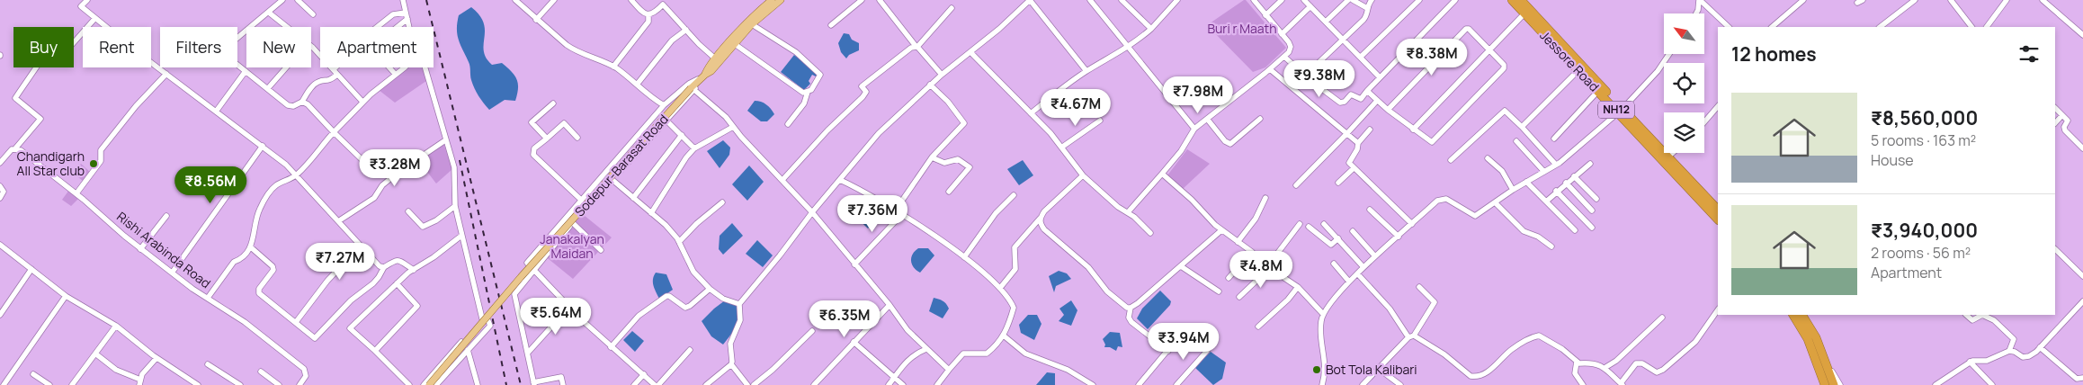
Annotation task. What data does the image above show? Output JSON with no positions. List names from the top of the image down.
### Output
{
  "streets": {
    "highway": ["Jessore Road", "NH12"],
    "main road": ["Sodepur-Barasat Road"],
    "street": ["Rishi Arabinda Road"]
  },
  "parks": ["Buri r Maath", "Janakalyan Maidan"],
  "places": ["Chandigarh All Star club", "Bot Tola Kalibari"],
  "north": "top left",
  "page": {
    "chip": [
      "Buy",
      "Rent",
      "Filters",
      "New",
      "Apartment"
    ],
    "heading": "12 homes",
    "price": [
      "₹8.38M",
      "₹9.38M",
      "₹7.98M",
      "₹4.67M",
      "₹3.28M",
      "₹8.56M",
      "₹7.36M",
      "₹7.27M",
      "₹4.8M",
      "₹5.64M",
      "₹6.35M",
      "₹3.94M"
    ],
    "list": [
      {
        "name": "₹8,560,000",
        "note": "5 rooms · 163 m² · House"
      },
      {
        "name": "₹3,940,000",
        "note": "2 rooms · 56 m² · Apartment"
      }
    ]
  }
}
